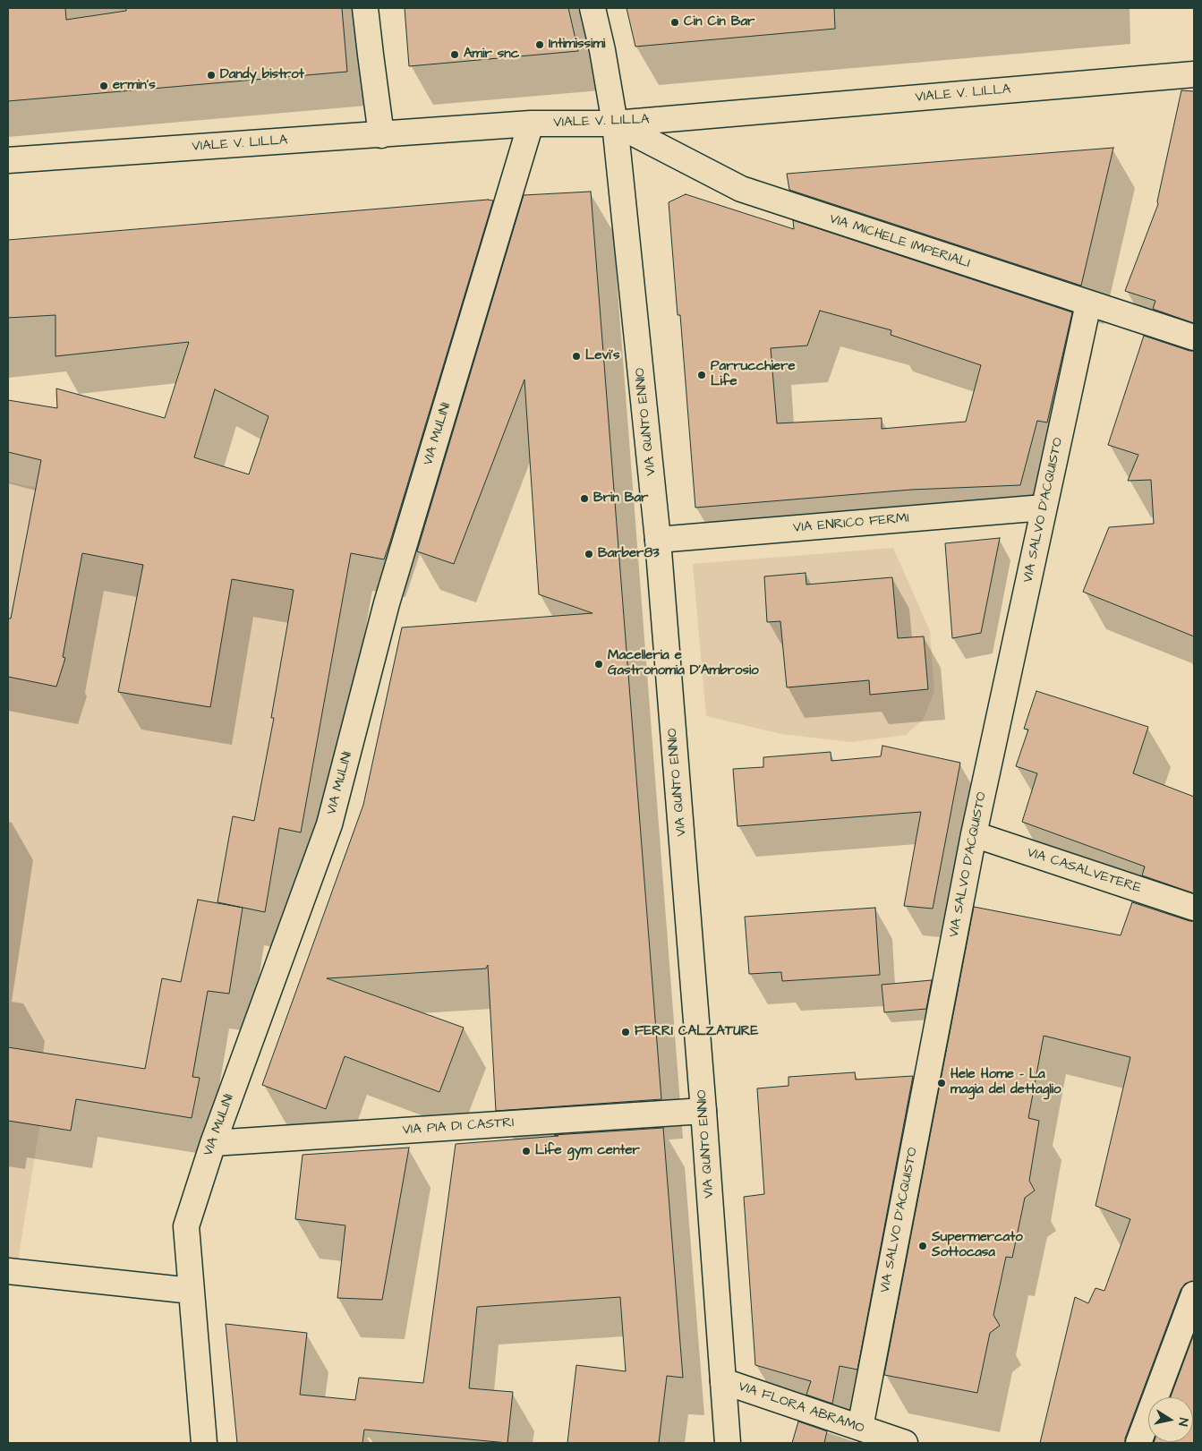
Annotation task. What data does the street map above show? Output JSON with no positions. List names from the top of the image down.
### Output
{
  "streets": {
    "street": [
      "VIALE V. LILLA",
      "VIA MICHELE IMPERIALI",
      "VIA QUNTO ENNIO",
      "VIA MULINI",
      "VIA SALVO D'ACQUISTO",
      "VIA ENRICO FERMI",
      "VIA CASALVETERE",
      "VIA PIA DI CASTRI",
      "VIA FLORA ABRAMO"
    ]
  },
  "crossings": [
    ["VIALE V. LILLA", "VIA MICHELE IMPERIALI"],
    ["VIALE V. LILLA", "VIA QUNTO ENNIO"],
    ["VIALE V. LILLA", "VIA MULINI"],
    ["VIA MICHELE IMPERIALI", "VIA QUNTO ENNIO"],
    ["VIA MICHELE IMPERIALI", "VIA SALVO D'ACQUISTO"],
    ["VIA QUNTO ENNIO", "VIA ENRICO FERMI"],
    ["VIA QUNTO ENNIO", "VIA PIA DI CASTRI"],
    ["VIA QUNTO ENNIO", "VIA FLORA ABRAMO"],
    ["VIA MULINI", "VIA PIA DI CASTRI"],
    ["VIA SALVO D'ACQUISTO", "VIA ENRICO FERMI"],
    ["VIA SALVO D'ACQUISTO", "VIA CASALVETERE"],
    ["VIA SALVO D'ACQUISTO", "VIA FLORA ABRAMO"]
  ],
  "places": [
    "Cin Cin Bar",
    "Intimissimi",
    "Amir snc",
    "Dandy bistrot",
    "ermin's",
    "Levi's",
    "Parrucchiere Life",
    "Brin Bar",
    "Barber83",
    "Macelleria e Gastronomia D’Ambrosio",
    "FERRI CALZATURE",
    "Hele Home - La magia del dettaglio",
    "Life gym center",
    "Supermercato Sottocasa"
  ],
  "north": "right"
}
